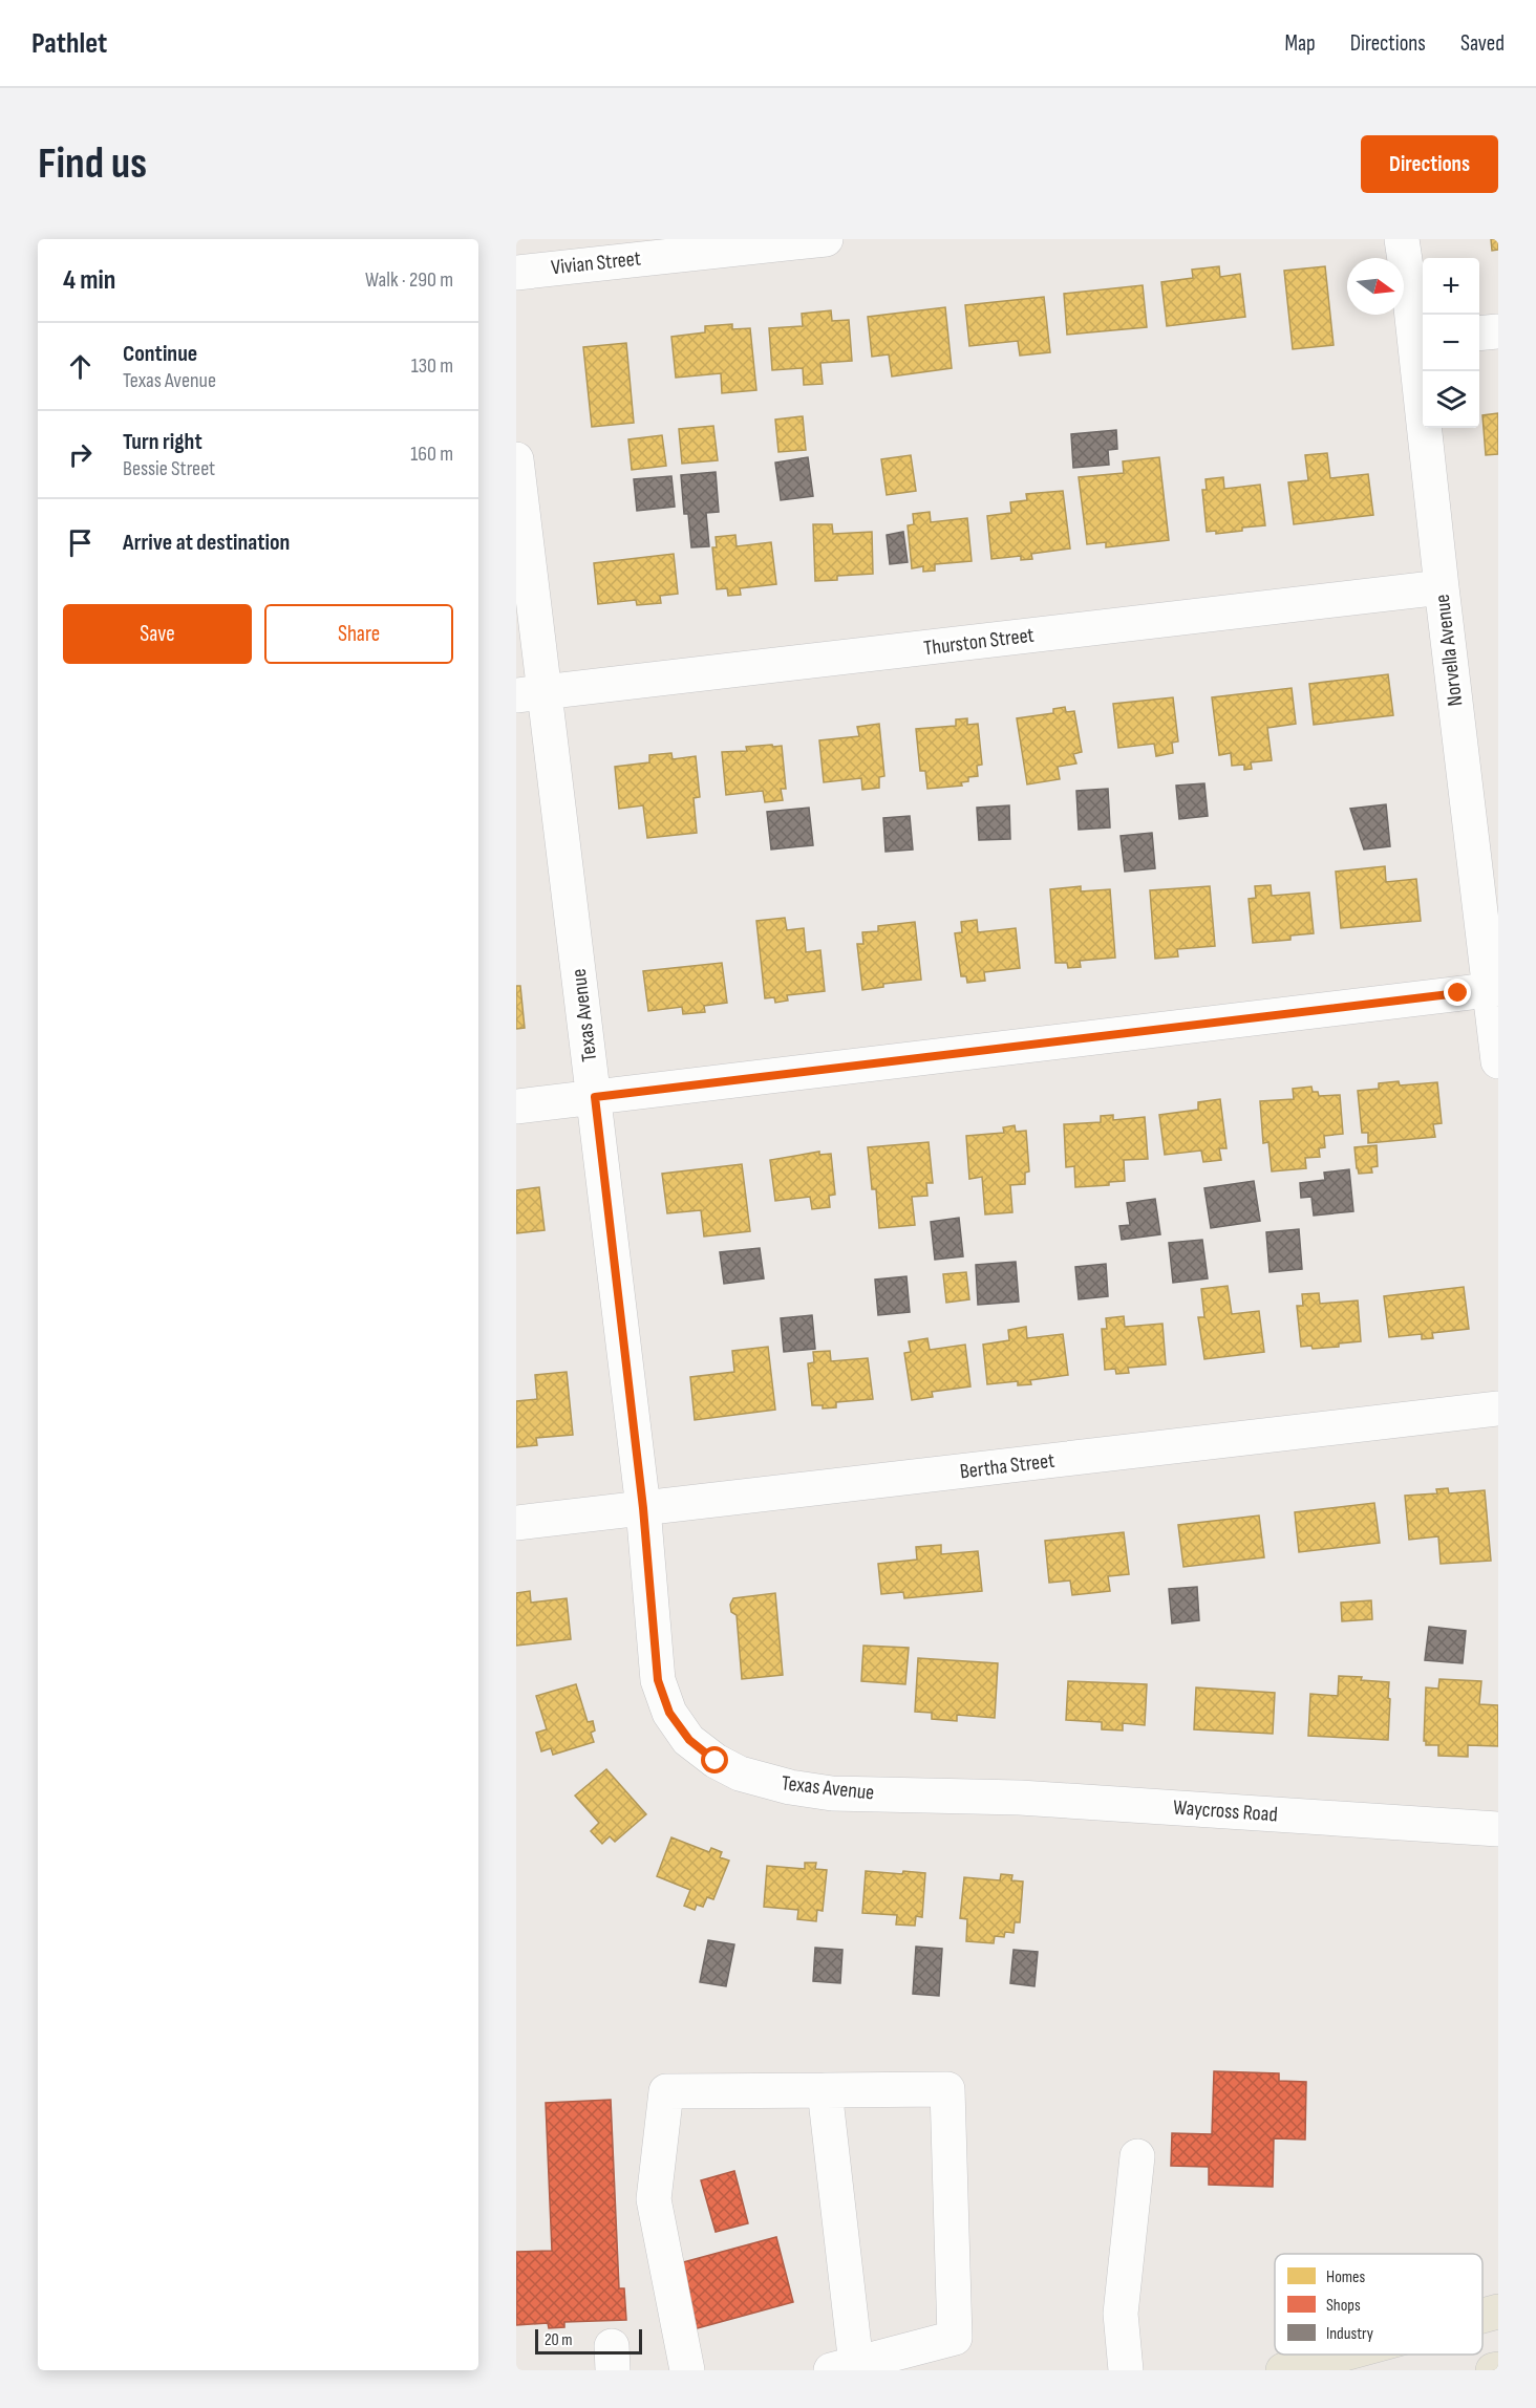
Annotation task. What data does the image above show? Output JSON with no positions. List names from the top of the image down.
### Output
{
  "streets": {
    "street": [
      "Vivian Street",
      "Thurston Street",
      "Norvella Avenue",
      "Texas Avenue",
      "Bertha Street",
      "Waycross Road"
    ]
  },
  "crossings": [
    ["Thurston Street", "Norvella Avenue"],
    ["Thurston Street", "Texas Avenue"],
    ["Texas Avenue", "Bertha Street"],
    ["Texas Avenue", "Waycross Road"]
  ],
  "legend": ["Homes", "Shops", "Industry"],
  "scale_bar": "20 m",
  "north": "right",
  "page": {
    "header": "Pathlet",
    "nav": ["Map", "Directions", "Saved"],
    "buttons": [
      "Directions",
      ["Save", "Share"]
    ],
    "title": "Find us",
    "heading": ["4 min", "Walk · 290 m"],
    "map_buttons": ["+", "−"],
    "list": [
      ["Continue", "Texas Avenue", "130 m"],
      ["Turn right", "Bessie Street", "160 m"],
      "Arrive at destination"
    ],
    "scale": "20 m"
  }
}
